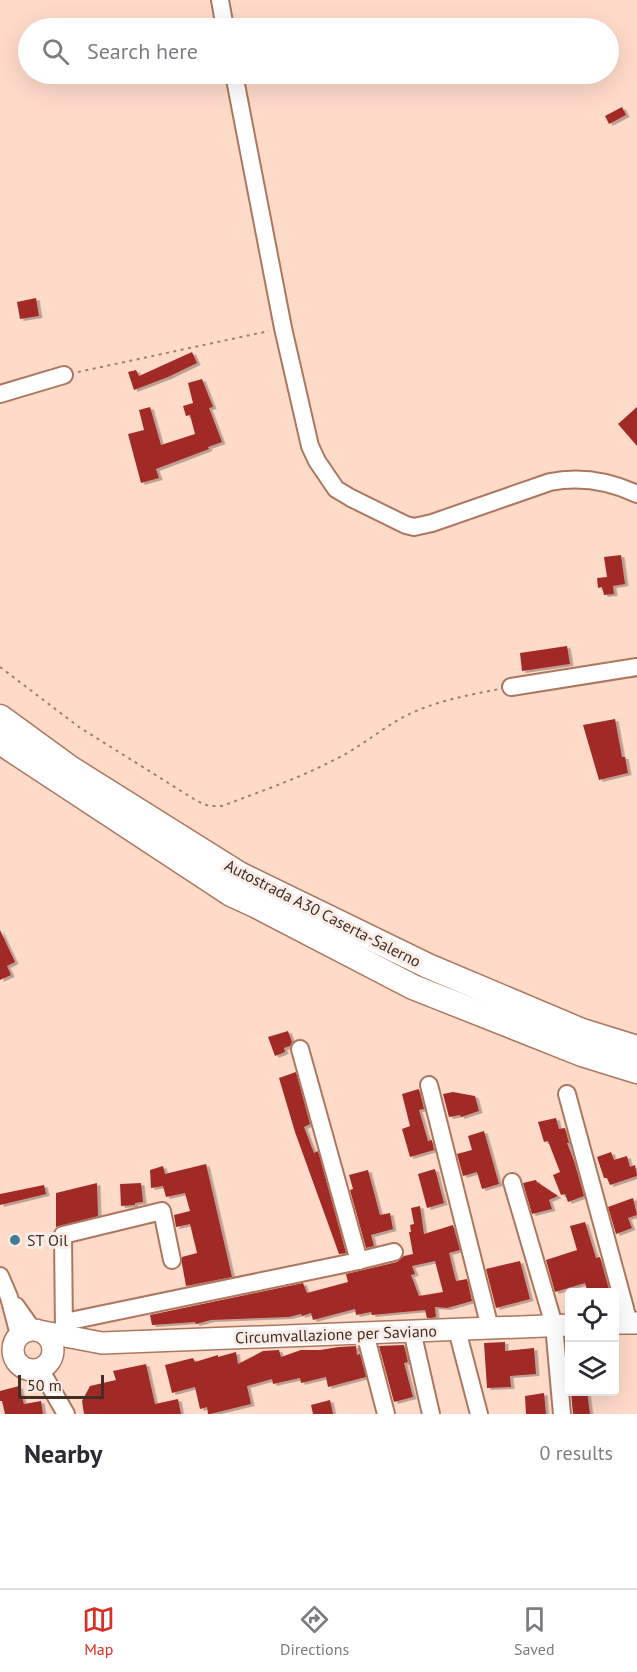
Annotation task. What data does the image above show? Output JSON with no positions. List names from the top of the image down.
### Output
{
  "streets": {
    "highway": ["Autostrada A30 Caserta-Salerno"],
    "main road": ["Circumvallazione per Saviano"]
  },
  "places": ["ST Oil"],
  "scale_bar": "50 m",
  "page": {
    "search": "Search here",
    "scale": "50 m",
    "heading": ["Nearby", "0 results"],
    "nav": ["Map", "Directions", "Saved"]
  }
}
